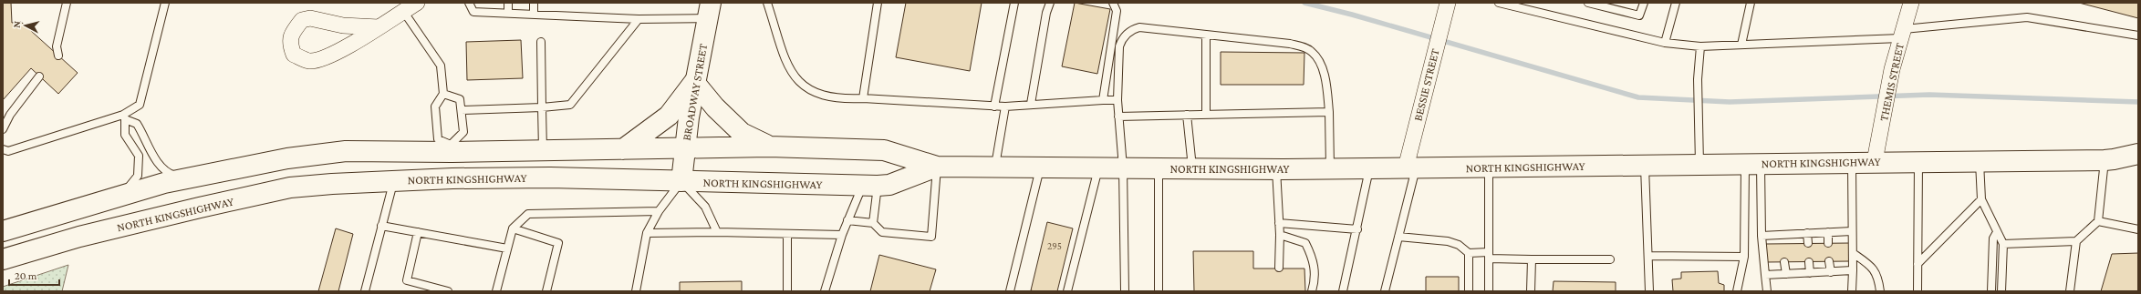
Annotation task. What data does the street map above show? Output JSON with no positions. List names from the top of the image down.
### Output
{
  "streets": {
    "main road": ["BROADWAY STREET", "NORTH KINGSHIGHWAY"],
    "street": ["THEMIS STREET", "BESSIE STREET"]
  },
  "crossings": [
    ["THEMIS STREET", "NORTH KINGSHIGHWAY"],
    ["BESSIE STREET", "NORTH KINGSHIGHWAY"],
    ["BROADWAY STREET", "NORTH KINGSHIGHWAY"]
  ],
  "house_numbers": ["295"],
  "scale_bar": "20 m",
  "north": "left"
}
